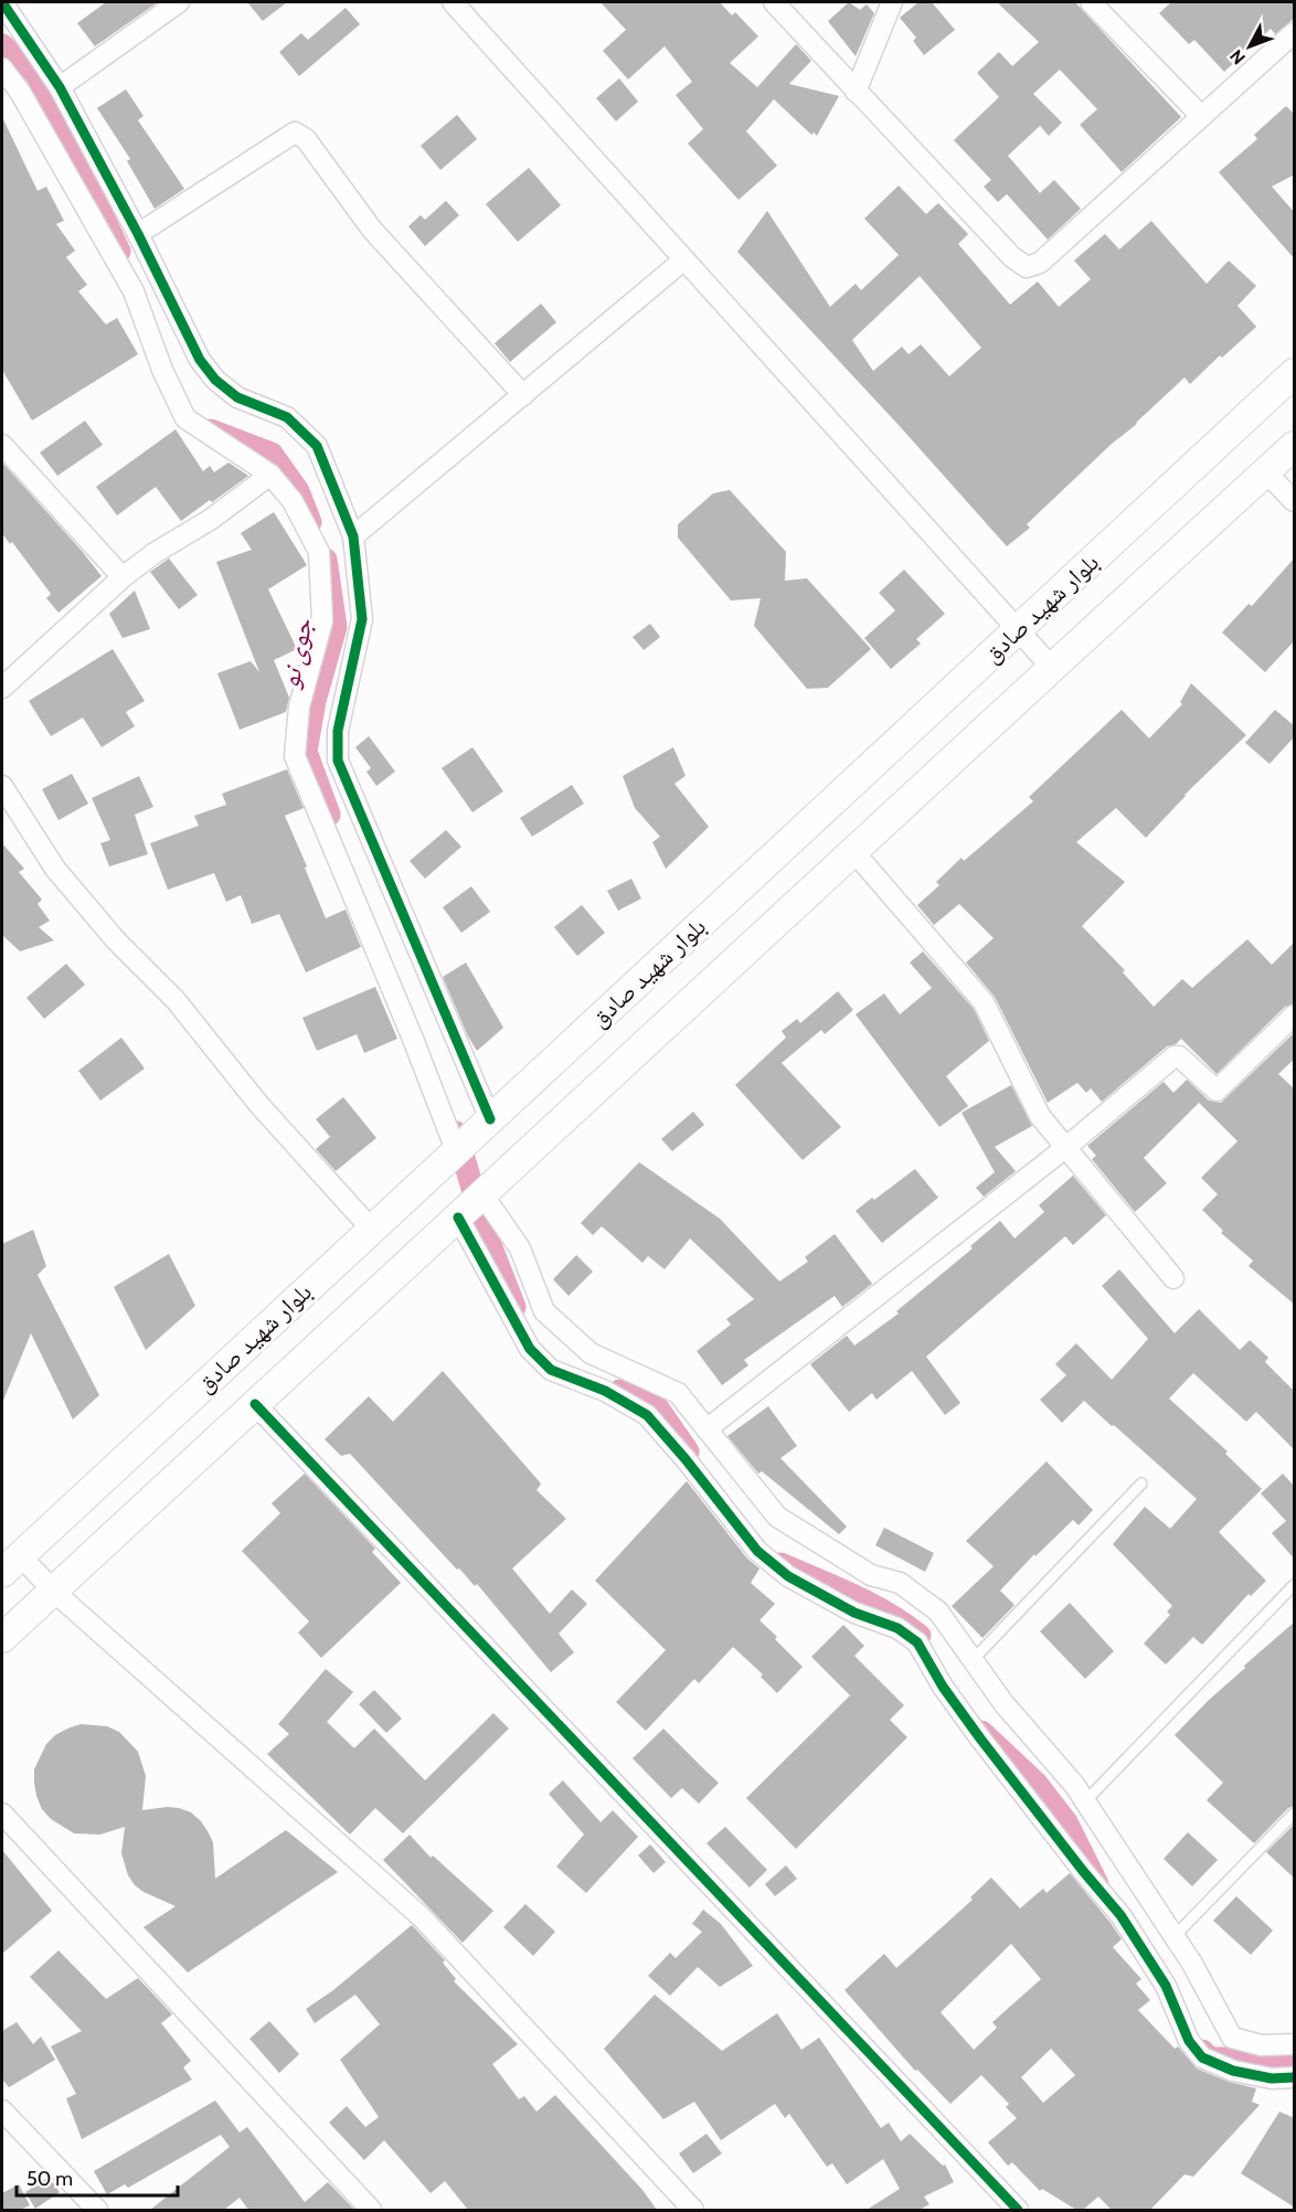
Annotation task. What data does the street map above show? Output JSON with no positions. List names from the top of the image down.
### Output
{
  "streets": {
    "main road": ["بلوار شهید صادق"]
  },
  "water": ["جوی نو"],
  "scale_bar": "50 m",
  "north": "bottom left"
}
